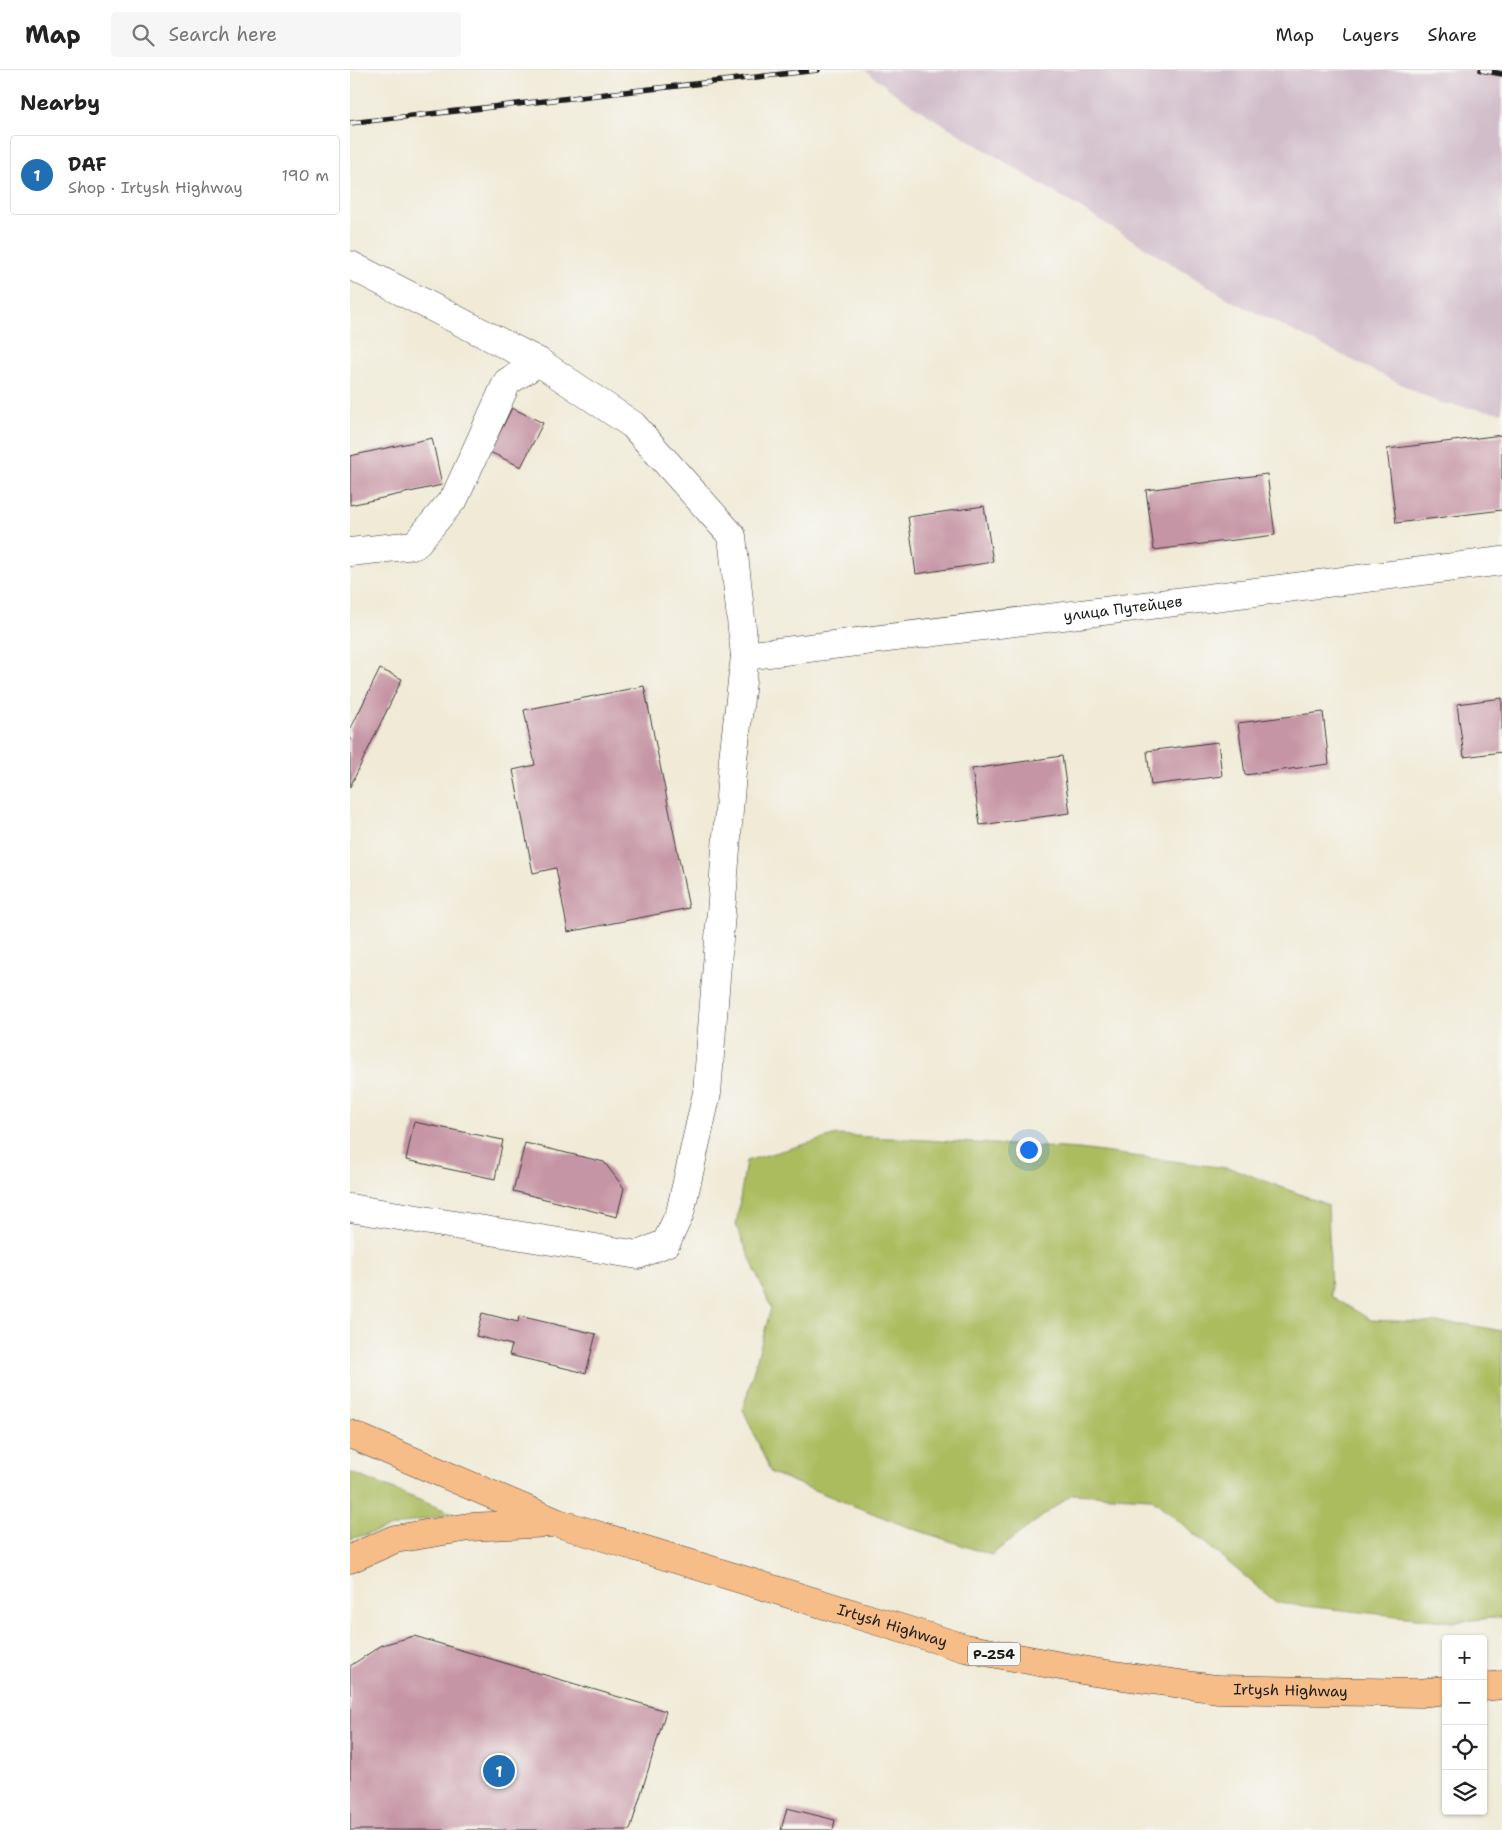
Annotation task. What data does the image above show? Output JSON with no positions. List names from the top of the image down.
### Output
{
  "streets": {
    "highway": ["Irtysh Highway", "Р-254"],
    "street": ["улица Путейцев"]
  },
  "page": {
    "header": "Map",
    "search": "Search here",
    "nav": ["Map", "Layers", "Share"],
    "heading": "Nearby",
    "list": [
      {
        "mark": "1",
        "name": "DAF",
        "note": "Shop · Irtysh Highway",
        "value": "190 m"
      }
    ],
    "map_buttons": ["+", "−"],
    "pins": "1"
  }
}
